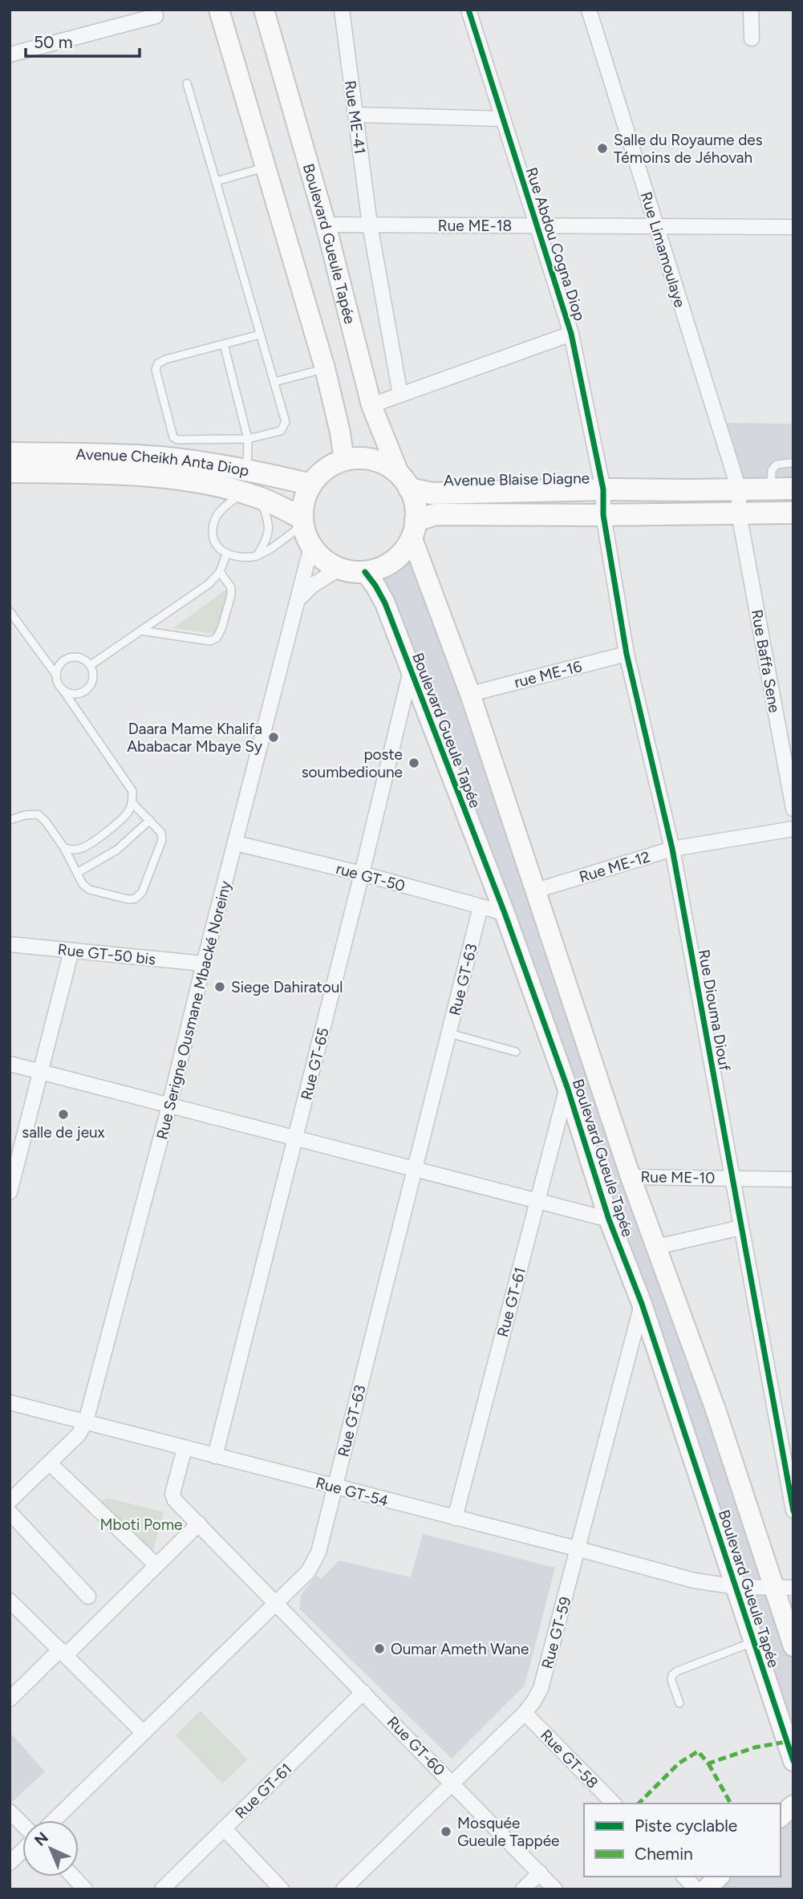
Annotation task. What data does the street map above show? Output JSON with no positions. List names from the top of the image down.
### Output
{
  "streets": {
    "main road": ["Avenue Cheikh Anta Diop", "Avenue Blaise Diagne"],
    "street": [
      "Rue ME-41",
      "Rue ME-18",
      "Boulevard Gueule Tapée",
      "Rue Abdou Cogna Diop",
      "Rue Limamoulaye",
      "Rue Baffa Sene",
      "rue ME-16",
      "Rue ME-12",
      "rue GT-50",
      "Rue GT-50 bis",
      "Rue GT-63",
      "Rue Serigne Ousmane Mbacké Noreiny",
      "Rue Diouma Diouf",
      "Rue GT-65",
      "Rue ME-10",
      "Rue GT-61",
      "Rue GT-54",
      "Rue GT-59",
      "Rue GT-60",
      "Rue GT-58"
    ]
  },
  "crossings": [
    ["Rue ME-41", "Rue ME-18"],
    ["Rue ME-18", "Boulevard Gueule Tapée"],
    ["Rue ME-18", "Rue Abdou Cogna Diop"],
    ["Rue ME-18", "Rue Limamoulaye"],
    ["Boulevard Gueule Tapée", "Avenue Cheikh Anta Diop"],
    ["Boulevard Gueule Tapée", "Avenue Blaise Diagne"],
    ["Boulevard Gueule Tapée", "rue ME-16"],
    ["Boulevard Gueule Tapée", "Rue ME-12"],
    ["Boulevard Gueule Tapée", "rue GT-50"],
    ["Boulevard Gueule Tapée", "Rue GT-65"],
    ["Boulevard Gueule Tapée", "Rue ME-10"],
    ["Boulevard Gueule Tapée", "Rue GT-61"],
    ["Boulevard Gueule Tapée", "Rue GT-54"],
    ["Boulevard Gueule Tapée", "Rue GT-59"],
    ["Rue Abdou Cogna Diop", "Avenue Blaise Diagne"],
    ["Rue Abdou Cogna Diop", "Rue Diouma Diouf"],
    ["Rue Limamoulaye", "Avenue Blaise Diagne"],
    ["Rue Limamoulaye", "Rue Baffa Sene"],
    ["Avenue Cheikh Anta Diop", "Avenue Blaise Diagne"],
    ["rue ME-16", "Rue Diouma Diouf"],
    ["Rue ME-12", "Rue Diouma Diouf"],
    ["rue GT-50", "Rue GT-63"],
    ["rue GT-50", "Rue Serigne Ousmane Mbacké Noreiny"],
    ["rue GT-50", "Rue GT-65"],
    ["Rue GT-50 bis", "Rue Serigne Ousmane Mbacké Noreiny"],
    ["Rue GT-63", "Rue GT-54"],
    ["Rue GT-63", "Rue GT-60"],
    ["Rue Serigne Ousmane Mbacké Noreiny", "Rue GT-54"],
    ["Rue Diouma Diouf", "Rue ME-10"],
    ["Rue GT-65", "Rue GT-54"],
    ["Rue GT-61", "Rue GT-54"],
    ["Rue GT-61", "Rue GT-60"],
    ["Rue GT-54", "Rue GT-59"],
    ["Rue GT-54", "Rue GT-60"],
    ["Rue GT-59", "Rue GT-60"],
    ["Rue GT-59", "Rue GT-58"]
  ],
  "parks": ["Mboti Pome"],
  "places": [
    "Salle du Royaume des Témoins de Jéhovah",
    "Daara Mame Khalifa Ababacar Mbaye Sy",
    "poste soumbedioune",
    "Siege Dahiratoul",
    "salle de jeux",
    "Oumar Ameth Wane",
    "Mosquée Gueule Tappée"
  ],
  "legend": ["Piste cyclable", "Chemin"],
  "scale_bar": "50 m",
  "north": "top left"
}
